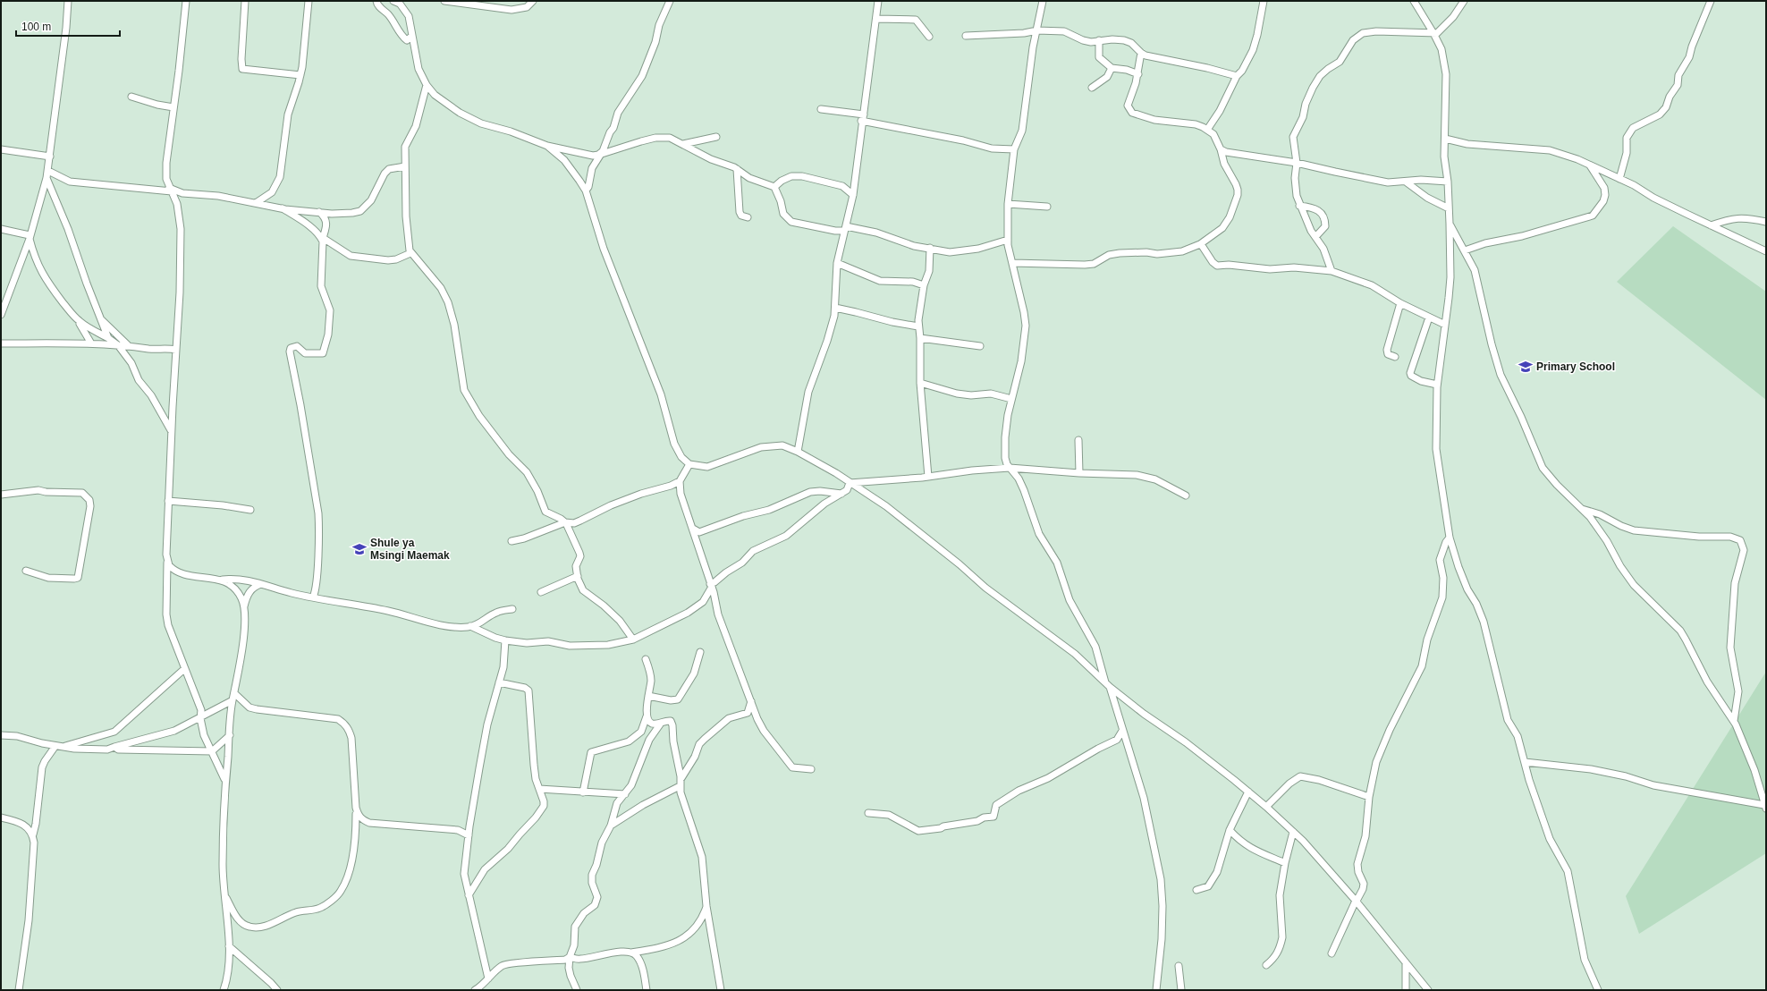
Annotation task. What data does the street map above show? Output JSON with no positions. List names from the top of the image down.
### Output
{
  "places": {
    "school or university": ["Primary School", "Shule ya Msingi Maemak"]
  },
  "scale_bar": "100 m"
}
